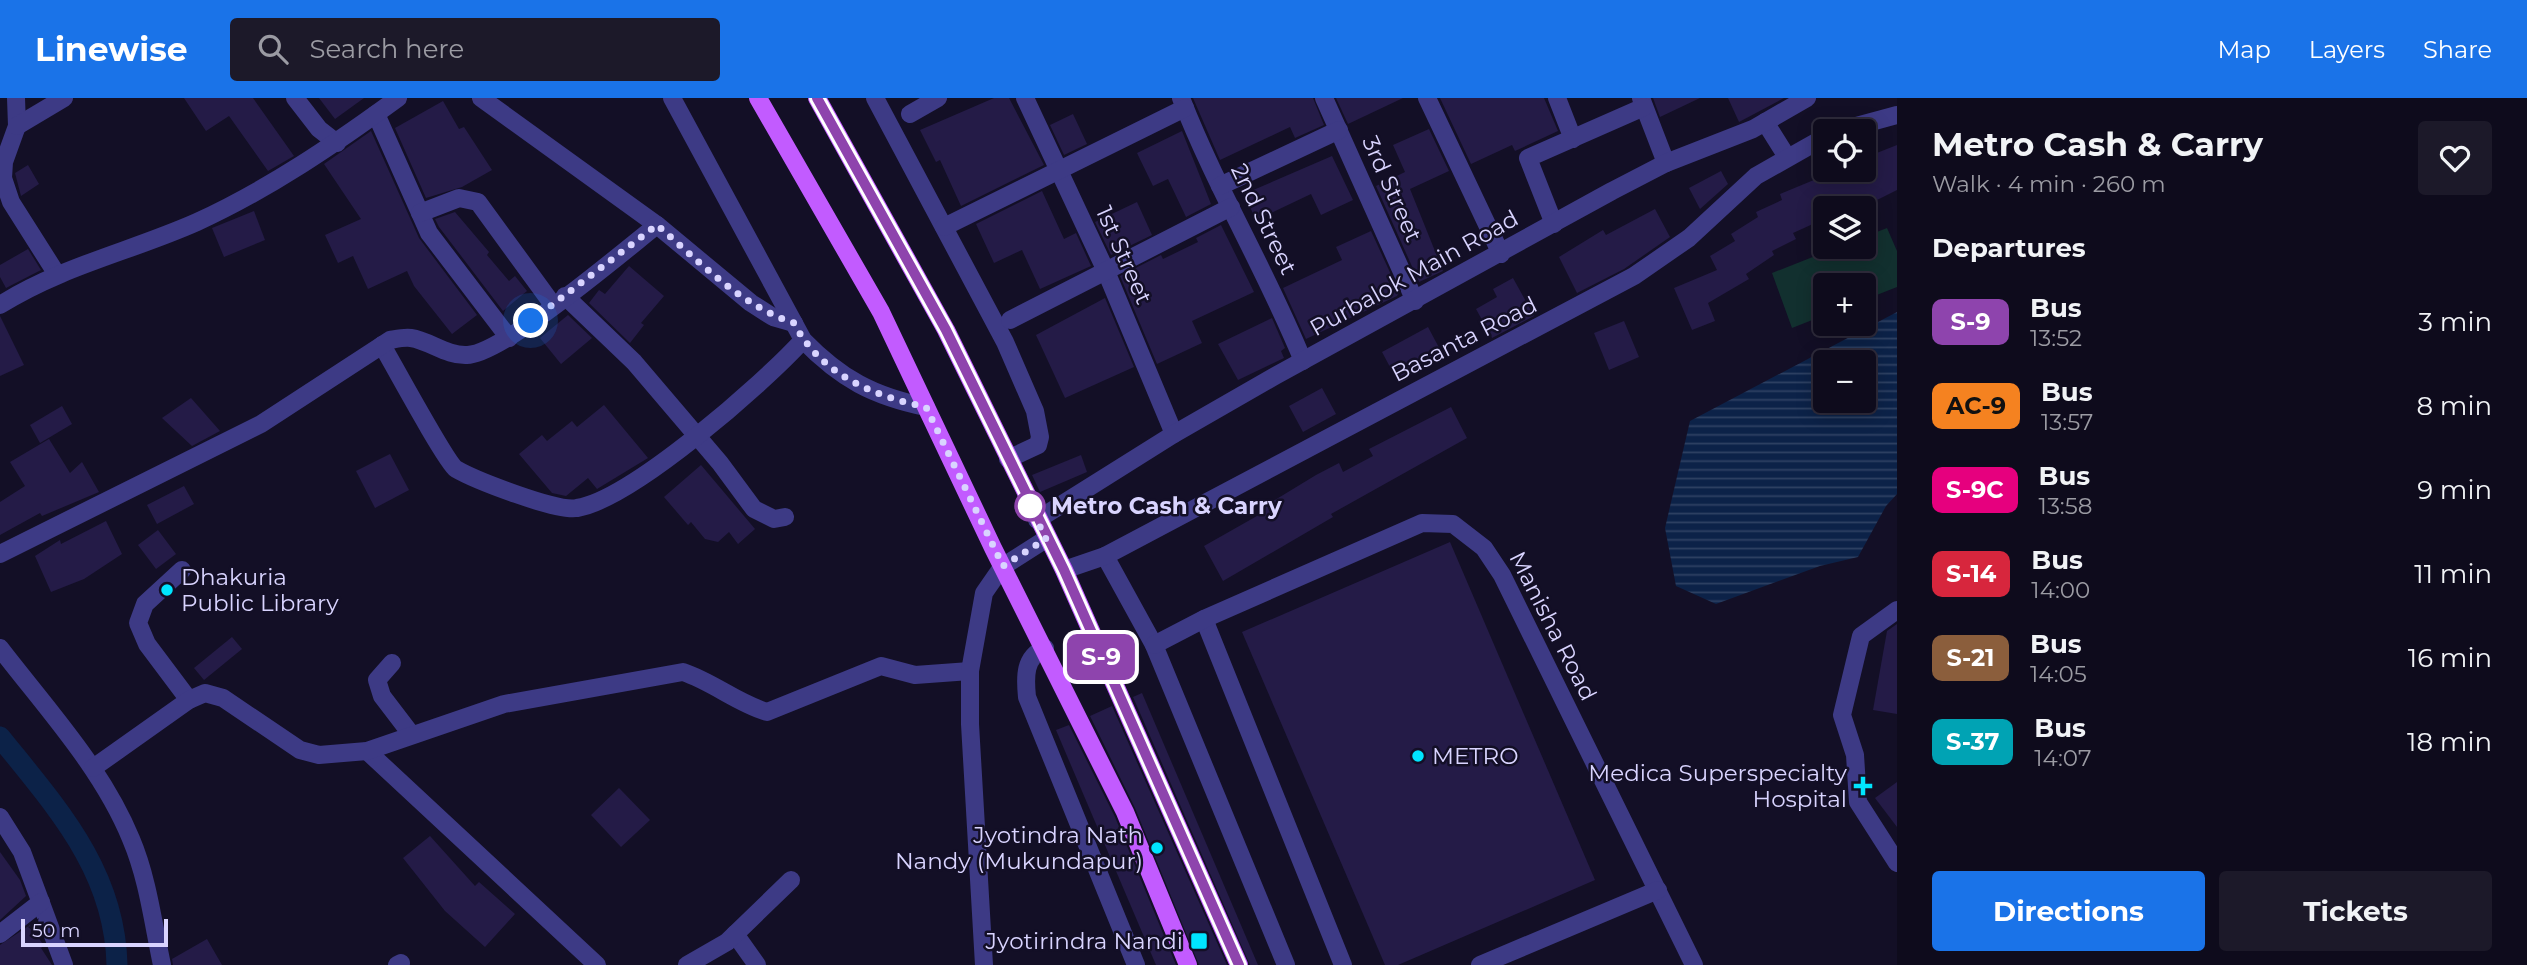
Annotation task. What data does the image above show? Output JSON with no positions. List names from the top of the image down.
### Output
{
  "streets": {
    "street": [
      "3rd Street",
      "2nd Street",
      "1st Street",
      "Purbalok Main Road",
      "Basanta Road",
      "Manisha Road"
    ]
  },
  "crossings": [
    ["3rd Street", "Purbalok Main Road"],
    ["2nd Street", "Purbalok Main Road"],
    ["1st Street", "Purbalok Main Road"]
  ],
  "places": {
    "other": [
      "Metro Cash & Carry",
      "Dhakuria Public Library",
      "METRO",
      "Jyotindra Nath Nandy (Mukundapur)"
    ],
    "health": ["Medica Superspecialty Hospital"],
    "transit": ["Jyotirindra Nandi"]
  },
  "lines": ["bus line S-9"],
  "scale_bar": "50 m",
  "page": {
    "header": "Linewise",
    "search": "Search here",
    "nav": ["Map", "Layers", "Share"],
    "on_map": "S-9",
    "heading": [
      ["Metro Cash & Carry", "Walk · 4 min · 260 m"],
      "Departures"
    ],
    "map_buttons": ["+", "−"],
    "list": [
      {
        "mark": "S-9",
        "name": "Bus",
        "note": "13:52",
        "value": "3 min"
      },
      {
        "mark": "AC-9",
        "name": "Bus",
        "note": "13:57",
        "value": "8 min"
      },
      {
        "mark": "S-9C",
        "name": "Bus",
        "note": "13:58",
        "value": "9 min"
      },
      {
        "mark": "S-14",
        "name": "Bus",
        "note": "14:00",
        "value": "11 min"
      },
      {
        "mark": "S-21",
        "name": "Bus",
        "note": "14:05",
        "value": "16 min"
      },
      {
        "mark": "S-37",
        "name": "Bus",
        "note": "14:07",
        "value": "18 min"
      }
    ],
    "buttons": ["Directions", "Tickets"],
    "scale": "50 m"
  }
}
